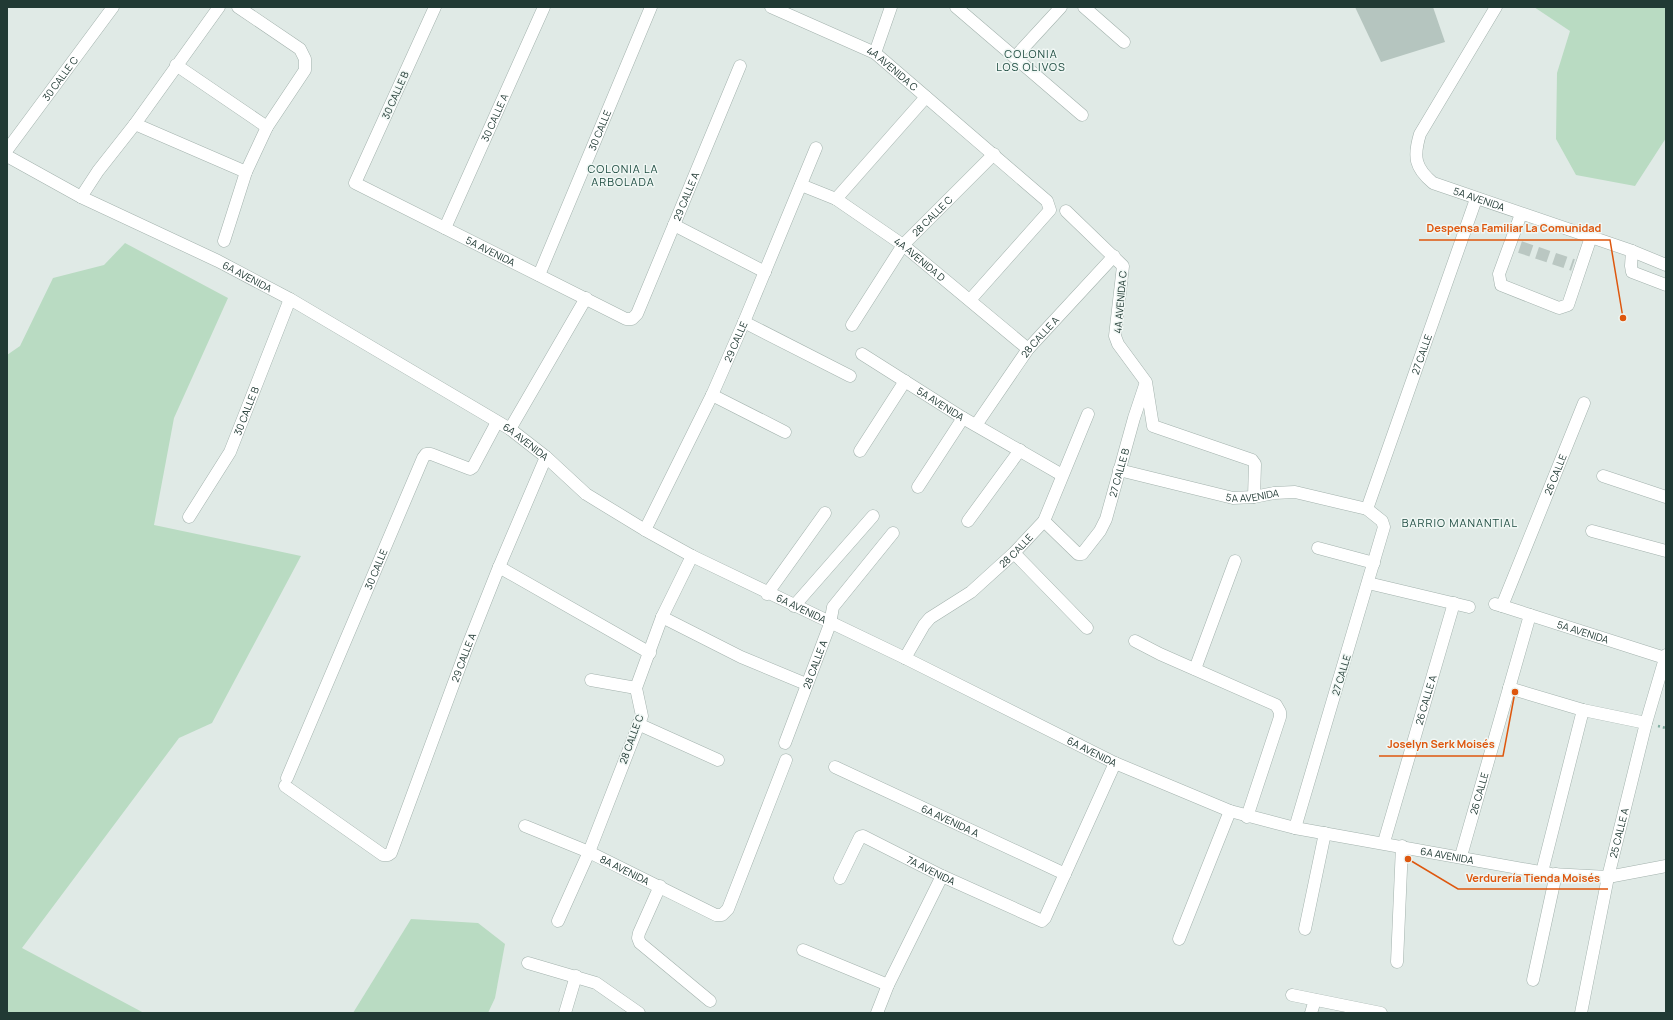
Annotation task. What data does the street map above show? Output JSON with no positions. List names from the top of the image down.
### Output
{
  "streets": {
    "street": [
      "4A AVENIDA C",
      "30 CALLE C",
      "30 CALLE B",
      "30 CALLE A",
      "30 CALLE",
      "29 CALLE A",
      "5A AVENIDA",
      "28 CALLE C",
      "4A AVENIDA D",
      "6A AVENIDA",
      "28 CALLE A",
      "29 CALLE",
      "27 CALLE",
      "27 CALLE B",
      "26 CALLE",
      "28 CALLE",
      "26 CALLE A",
      "6A AVENIDA A",
      "25 CALLE A",
      "8A AVENIDA",
      "7A AVENIDA"
    ]
  },
  "crossings": [
    ["4A AVENIDA C", "5A AVENIDA"],
    ["4A AVENIDA C", "28 CALLE C"],
    ["4A AVENIDA C", "4A AVENIDA D"],
    ["4A AVENIDA C", "28 CALLE A"],
    ["4A AVENIDA C", "27 CALLE B"],
    ["30 CALLE B", "5A AVENIDA"],
    ["30 CALLE B", "6A AVENIDA"],
    ["30 CALLE A", "5A AVENIDA"],
    ["30 CALLE", "29 CALLE A"],
    ["30 CALLE", "5A AVENIDA"],
    ["30 CALLE", "6A AVENIDA"],
    ["29 CALLE A", "5A AVENIDA"],
    ["29 CALLE A", "6A AVENIDA"],
    ["5A AVENIDA", "28 CALLE A"],
    ["5A AVENIDA", "27 CALLE"],
    ["5A AVENIDA", "27 CALLE B"],
    ["5A AVENIDA", "26 CALLE"],
    ["5A AVENIDA", "28 CALLE"],
    ["5A AVENIDA", "25 CALLE A"],
    ["28 CALLE C", "4A AVENIDA D"],
    ["28 CALLE C", "8A AVENIDA"],
    ["4A AVENIDA D", "28 CALLE A"],
    ["4A AVENIDA D", "29 CALLE"],
    ["6A AVENIDA", "28 CALLE A"],
    ["6A AVENIDA", "29 CALLE"],
    ["6A AVENIDA", "27 CALLE"],
    ["6A AVENIDA", "26 CALLE"],
    ["6A AVENIDA", "28 CALLE"],
    ["6A AVENIDA", "26 CALLE A"],
    ["6A AVENIDA", "25 CALLE A"],
    ["27 CALLE B", "28 CALLE"],
    ["6A AVENIDA A", "7A AVENIDA"]
  ],
  "districts": ["COLONIA LOS OLIVOS", "COLONIA LA ARBOLADA", "BARRIO MANANTIAL"],
  "places": ["Despensa Familiar La Comunidad", "Joselyn Serk Moisés", "Verdurería Tienda Moisés"]
}
